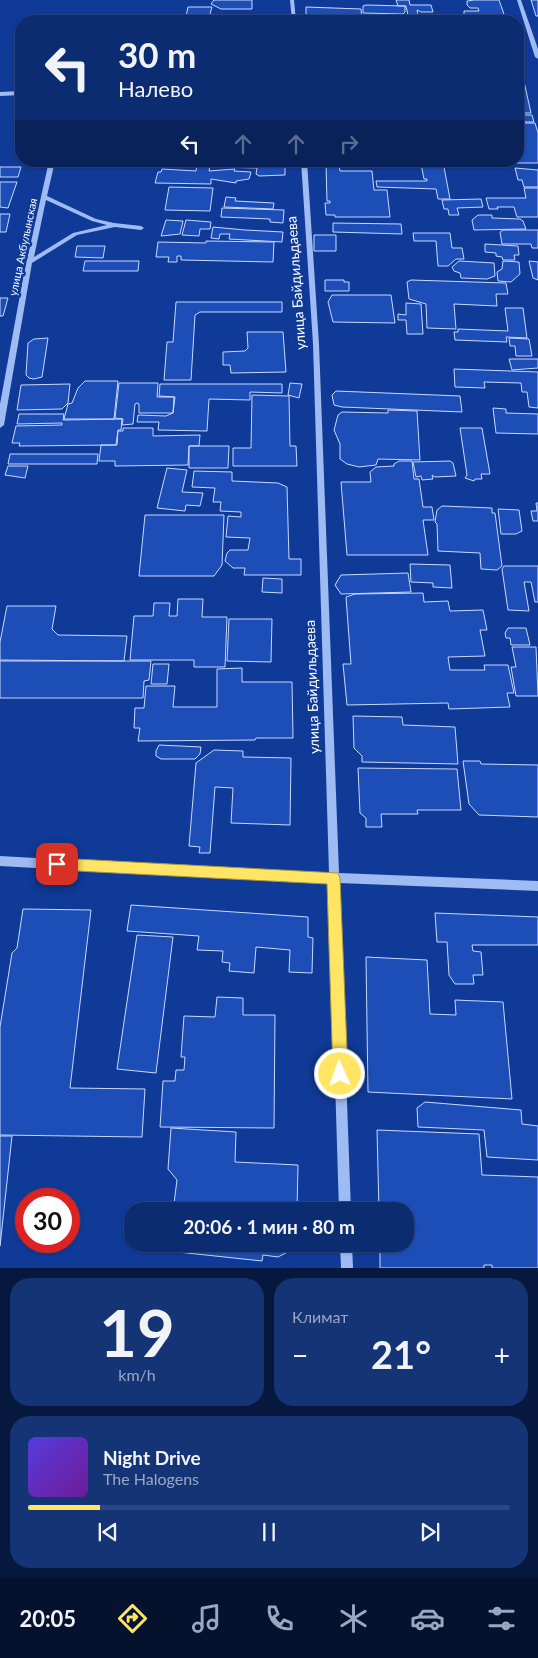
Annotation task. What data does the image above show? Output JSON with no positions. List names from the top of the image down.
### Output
{
  "streets": {
    "street": ["улица Акбулынская", "улица Байдильдаева"]
  },
  "page": {
    "turn": ["30 m", "Налево"],
    "limit": "30",
    "trip": "20:06 · 1 мин · 80 m",
    "tile": [
      ["19", "km/h"],
      "Климат"
    ],
    "heat": ["−", "21°", "+"],
    "song": ["Night Drive", "The Halogens"],
    "tabs": "20:05"
  }
}
